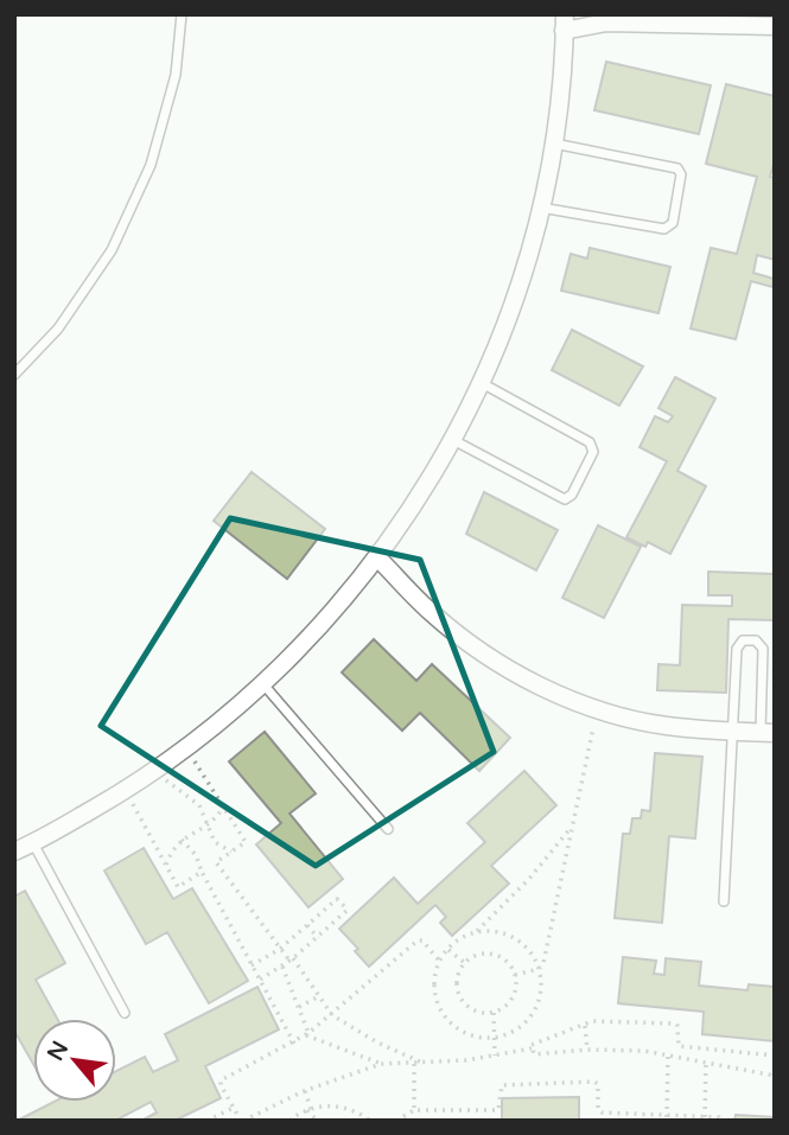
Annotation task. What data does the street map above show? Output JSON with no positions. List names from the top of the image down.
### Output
{
  "north": "top left"
}
